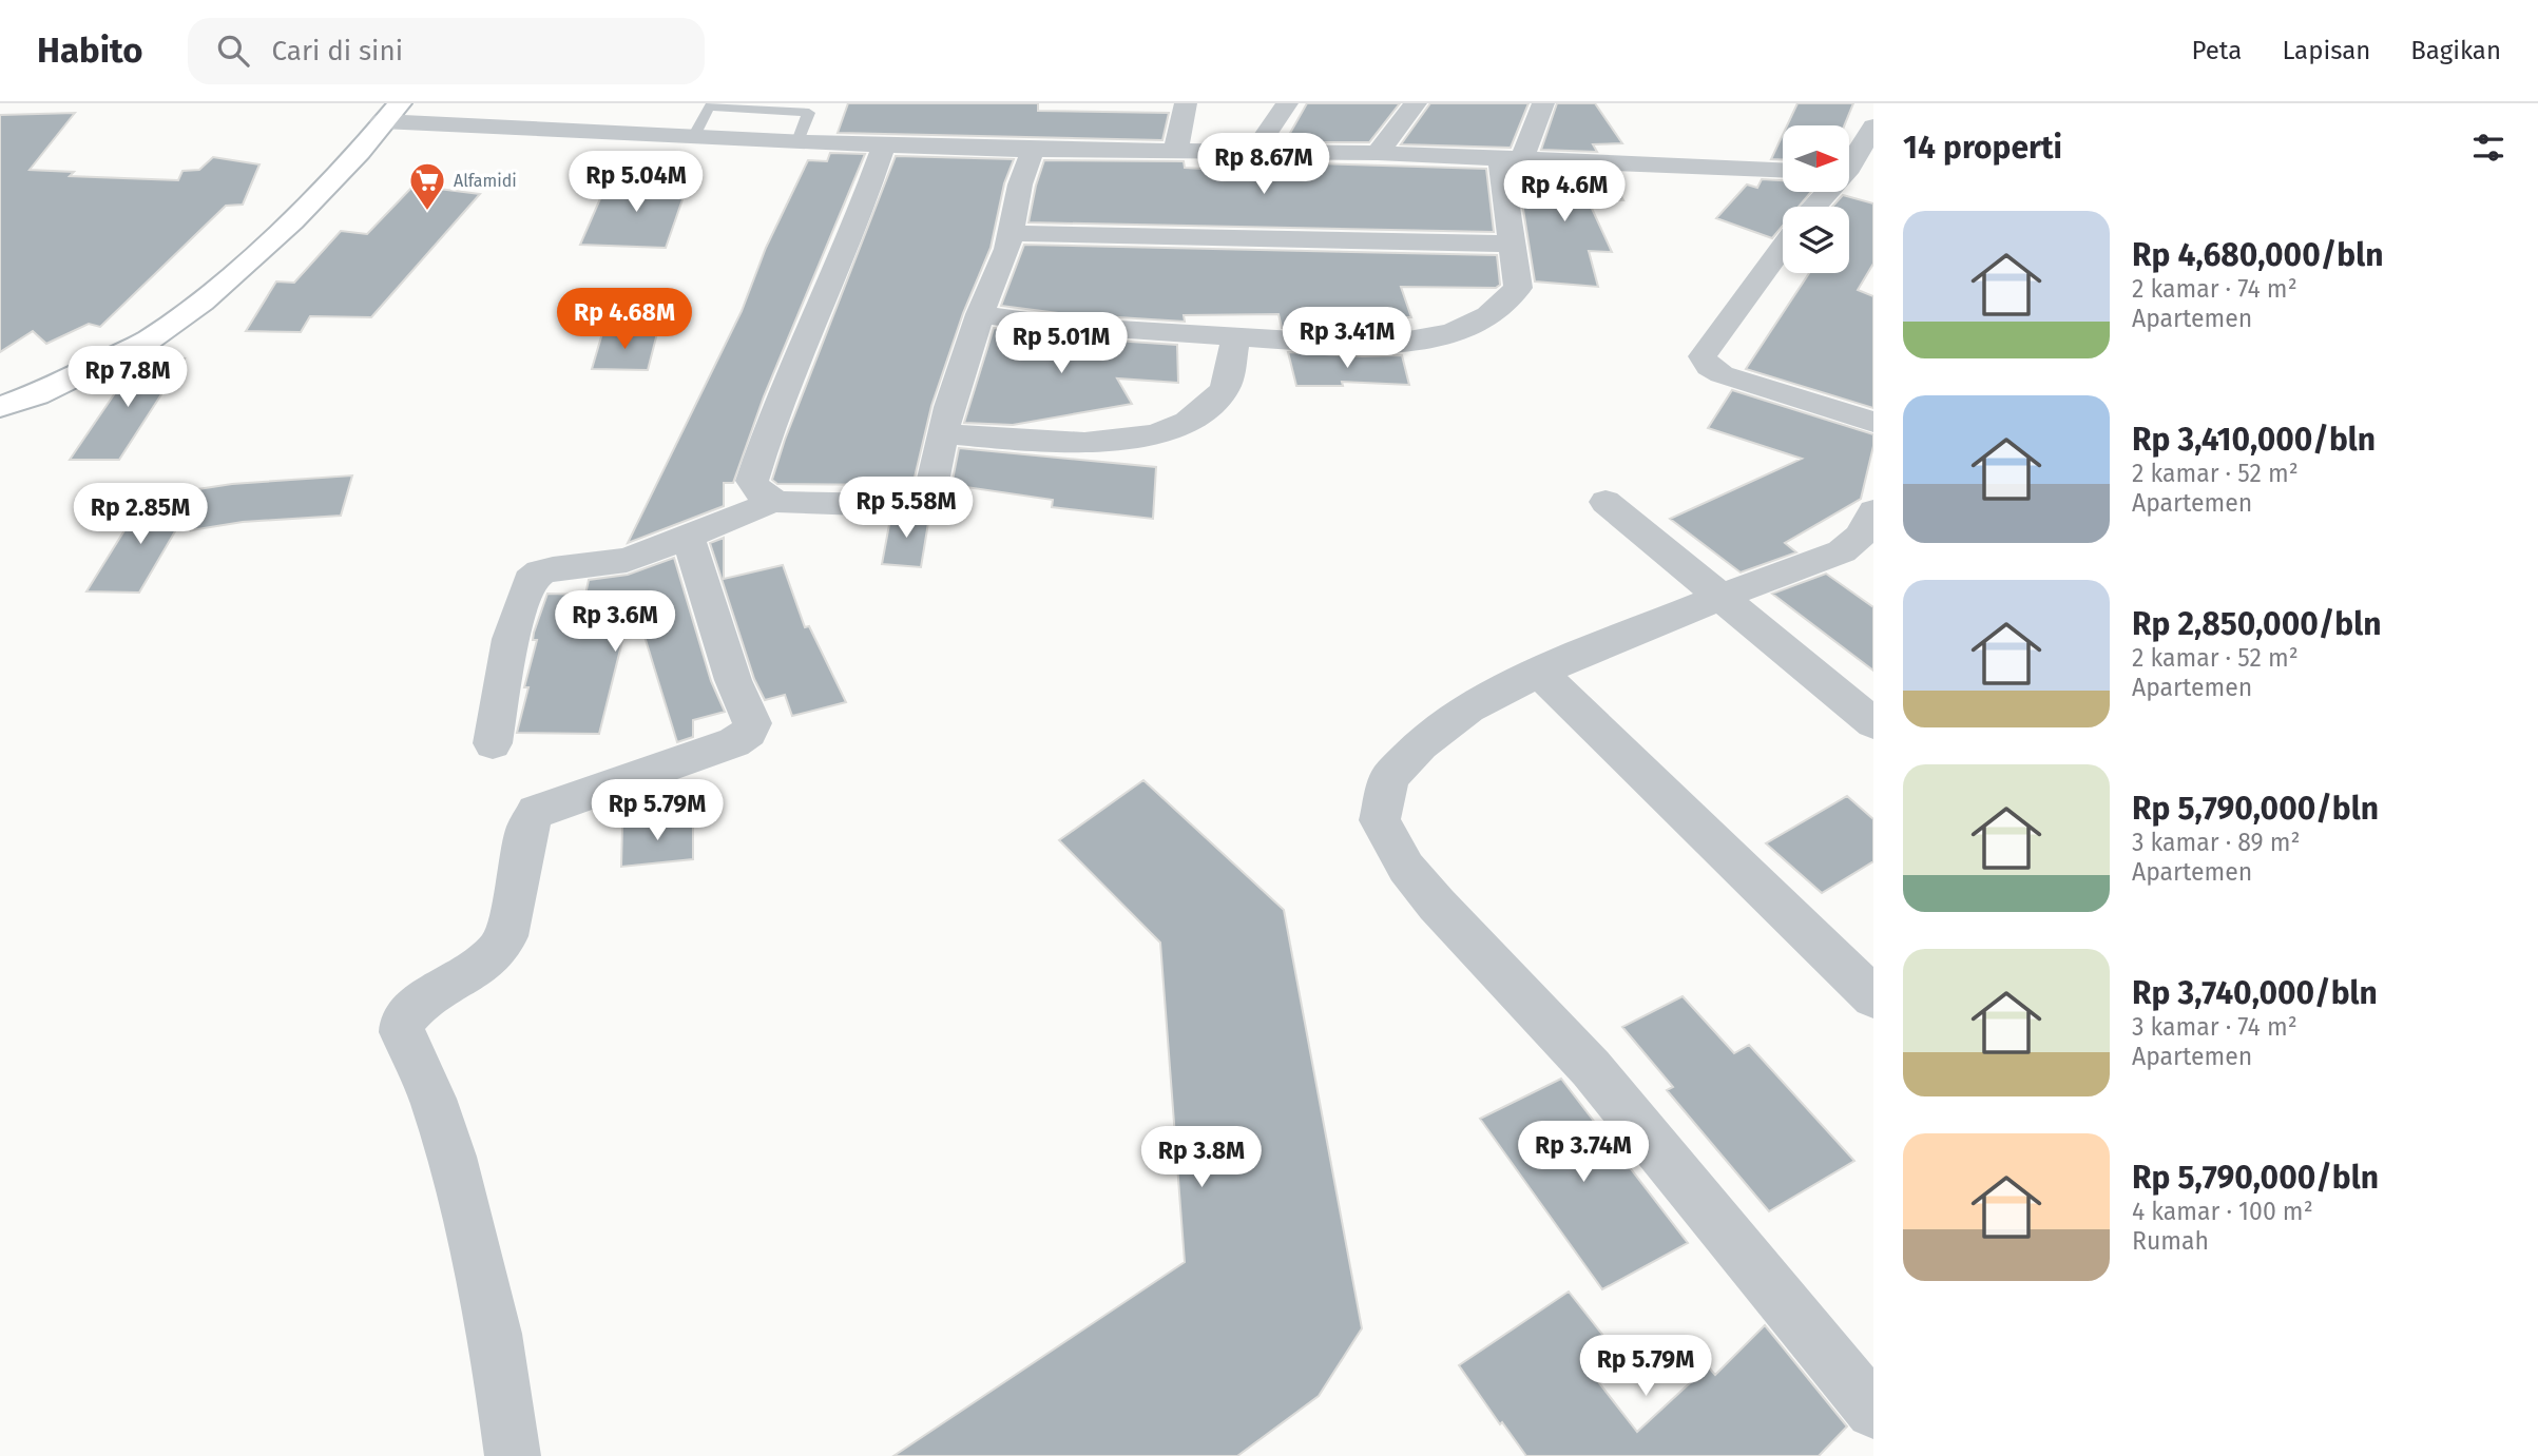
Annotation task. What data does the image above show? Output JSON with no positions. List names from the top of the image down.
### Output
{
  "places": {
    "supermarket": ["Alfamidi"]
  },
  "north": "right",
  "page": {
    "header": "Habito",
    "search": "Cari di sini",
    "nav": ["Peta", "Lapisan", "Bagikan"],
    "heading": "14 properti",
    "price": [
      "Rp 8.67M",
      "Rp 5.04M",
      "Rp 4.6M",
      "Rp 4.68M",
      "Rp 3.41M",
      "Rp 5.01M",
      "Rp 7.8M",
      "Rp 5.58M",
      "Rp 2.85M",
      "Rp 3.6M",
      "Rp 5.79M",
      "Rp 3.74M",
      "Rp 3.8M",
      "Rp 5.79M"
    ],
    "list": [
      {
        "name": "Rp 4,680,000/bln",
        "note": "2 kamar · 74 m² · Apartemen"
      },
      {
        "name": "Rp 3,410,000/bln",
        "note": "2 kamar · 52 m² · Apartemen"
      },
      {
        "name": "Rp 2,850,000/bln",
        "note": "2 kamar · 52 m² · Apartemen"
      },
      {
        "name": "Rp 5,790,000/bln",
        "note": "3 kamar · 89 m² · Apartemen"
      },
      {
        "name": "Rp 3,740,000/bln",
        "note": "3 kamar · 74 m² · Apartemen"
      },
      {
        "name": "Rp 5,790,000/bln",
        "note": "4 kamar · 100 m² · Rumah"
      }
    ]
  }
}
